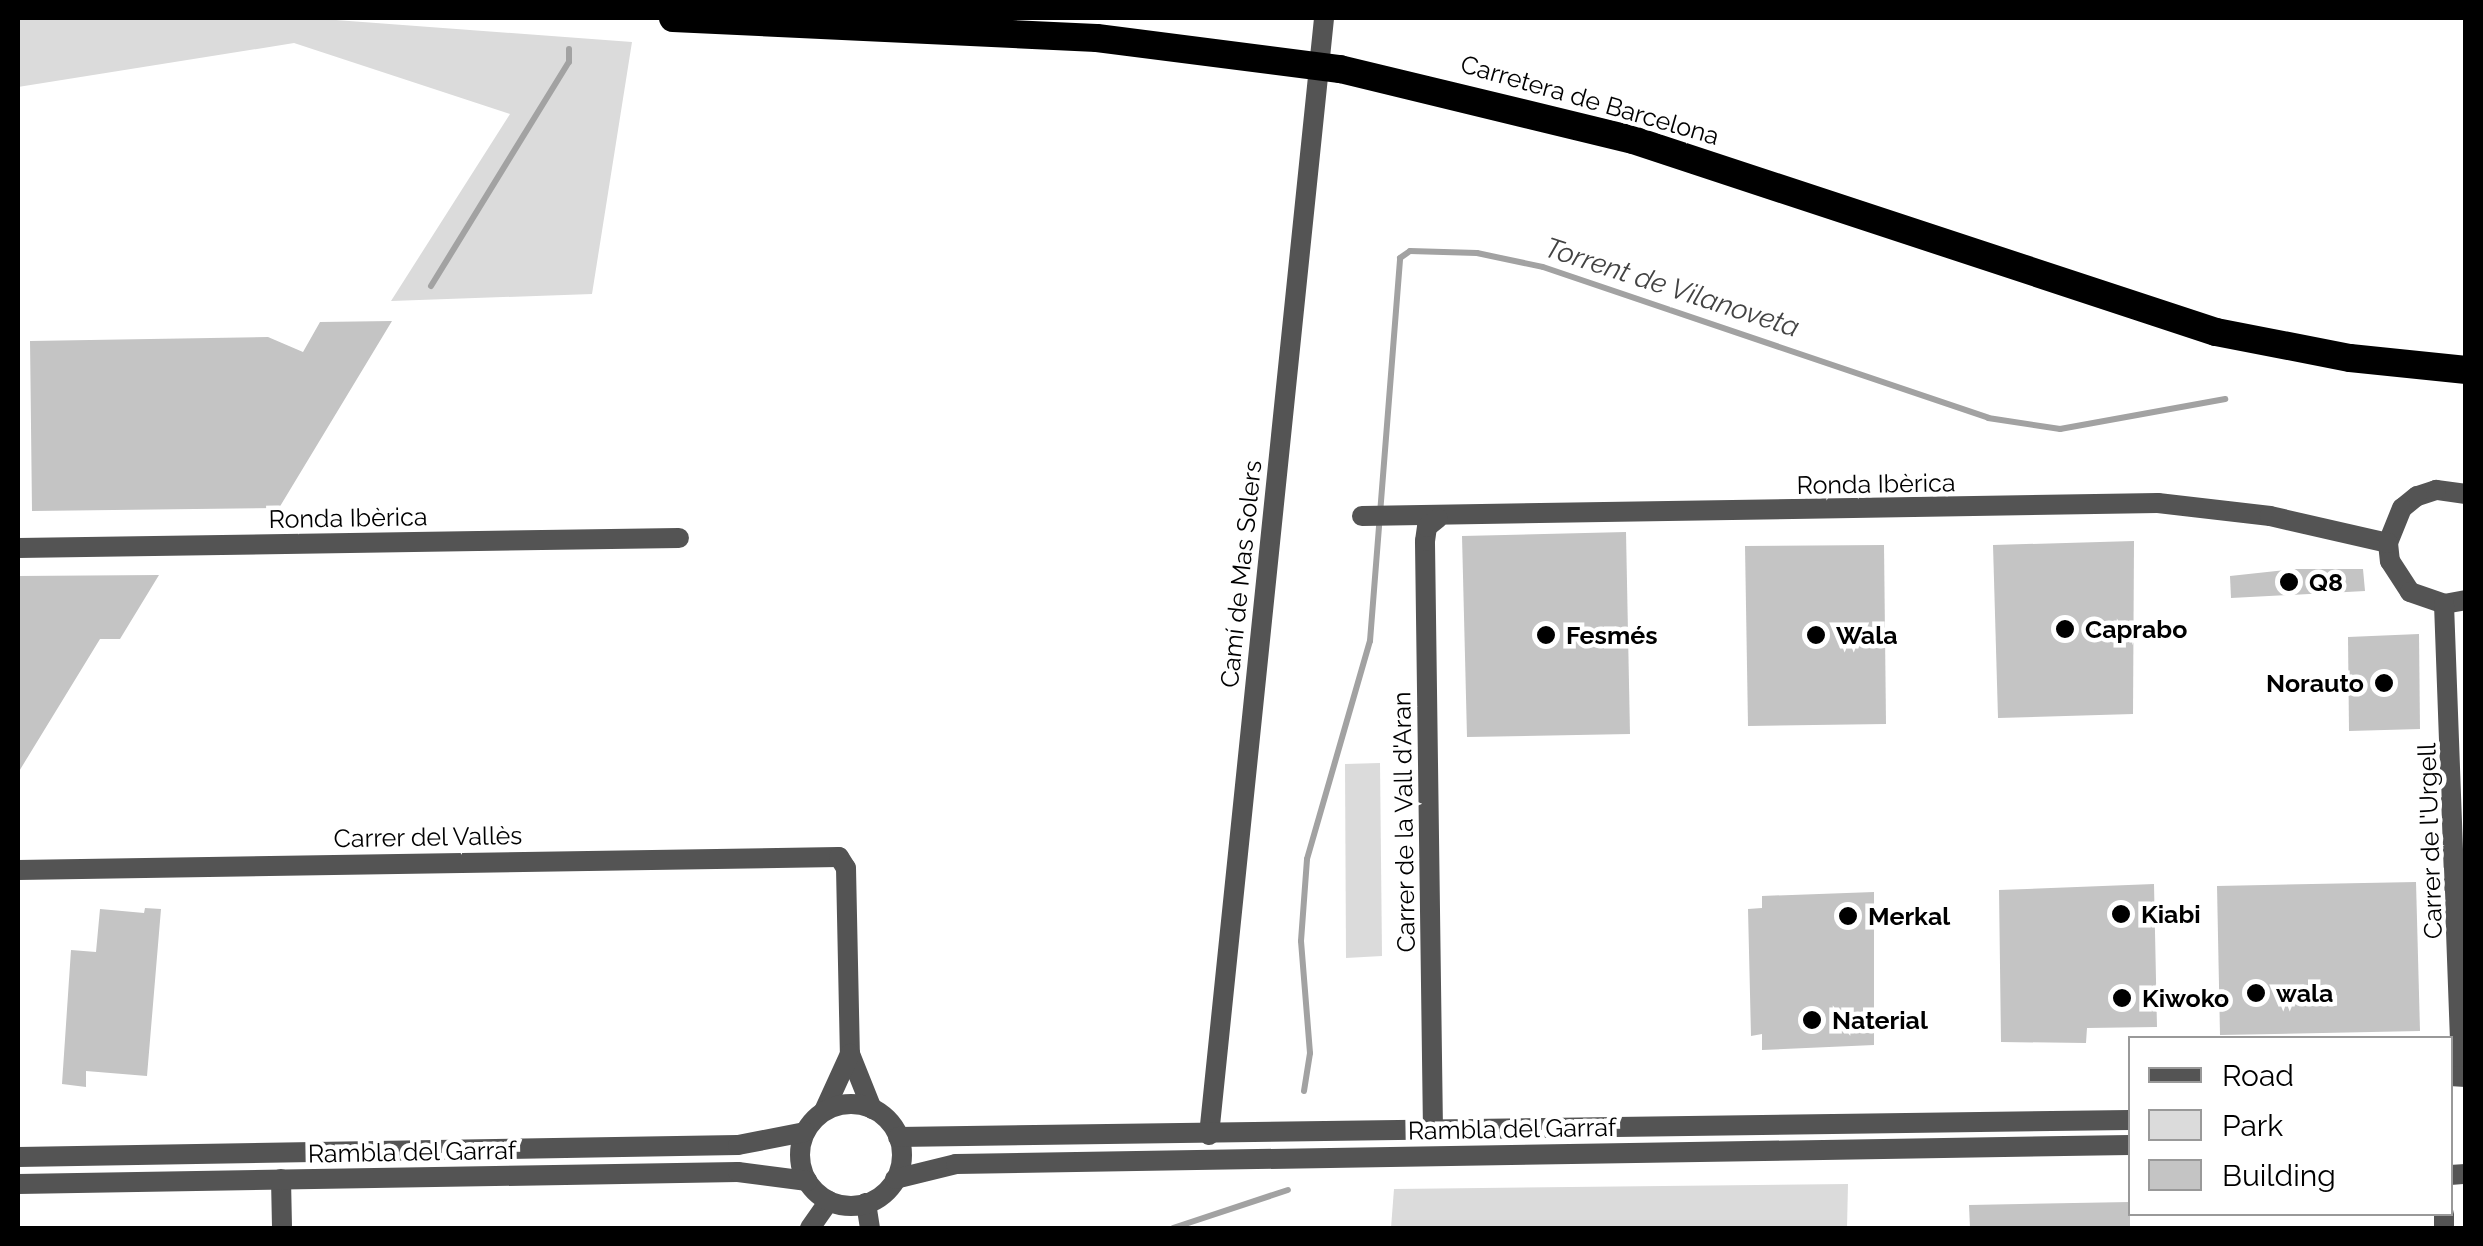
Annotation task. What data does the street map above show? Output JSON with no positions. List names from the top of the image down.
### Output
{
  "streets": {
    "highway": ["Carretera de Barcelona"],
    "street": [
      "Ronda Ibèrica",
      "Camí de Mas Solers",
      "Carrer de la Vall d'Aran",
      "Carrer del Vallès",
      "Carrer de l'Urgell",
      "Rambla del Garraf"
    ]
  },
  "crossings": [
    ["Ronda Ibèrica", "Carrer de la Vall d'Aran"],
    ["Camí de Mas Solers", "Rambla del Garraf"],
    ["Carrer de la Vall d'Aran", "Rambla del Garraf"]
  ],
  "water": ["Torrent de Vilanoveta"],
  "places": [
    "Q8",
    "Caprabo",
    "Fesmés",
    "Wala",
    "Norauto",
    "Kiabi",
    "Merkal",
    "wala",
    "Kiwoko",
    "Naterial"
  ],
  "legend": ["Road", "Park", "Building"]
}
